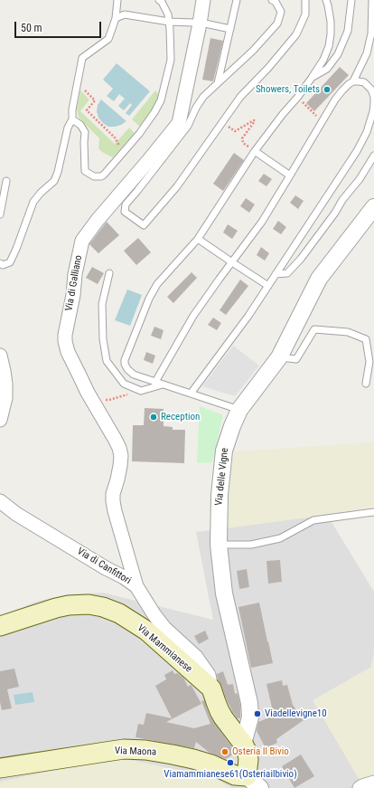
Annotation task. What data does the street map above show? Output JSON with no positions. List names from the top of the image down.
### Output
{
  "streets": {
    "main road": ["Via Mammianese", "Via Maona"],
    "street": ["Via di Galliano", "Via delle Vigne", "Via di Canfittori"]
  },
  "crossings": [
    ["Via di Galliano", "Via di Canfittori"],
    ["Via di Canfittori", "Via Mammianese"]
  ],
  "places": [
    "Showers, Toilets",
    "Reception",
    "Viadellevigne10",
    "Osteria Il Bivio",
    "Viamammianese61(Osteriailbivio)"
  ],
  "scale_bar": "50 m"
}
